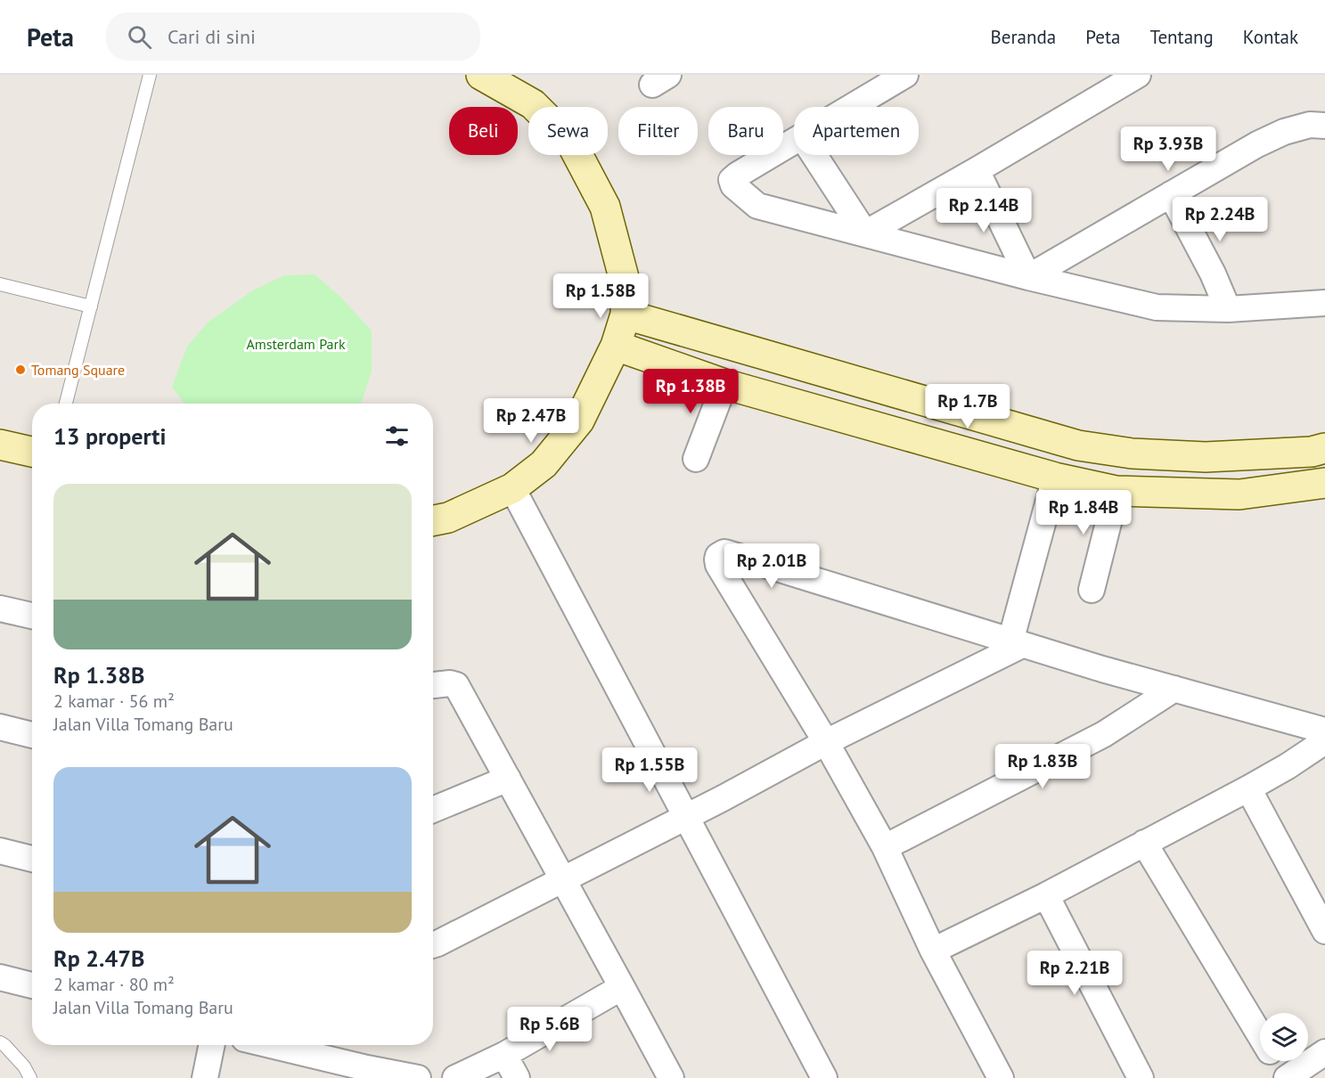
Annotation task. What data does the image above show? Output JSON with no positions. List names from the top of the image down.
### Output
{
  "parks": ["Amsterdam Park"],
  "places": ["Tomang Square"],
  "page": {
    "header": "Peta",
    "search": "Cari di sini",
    "nav": [
      "Beranda",
      "Peta",
      "Tentang",
      "Kontak"
    ],
    "chip": [
      "Beli",
      "Sewa",
      "Filter",
      "Baru",
      "Apartemen"
    ],
    "price": [
      "Rp 3.93B",
      "Rp 2.14B",
      "Rp 2.24B",
      "Rp 1.58B",
      "Rp 1.38B",
      "Rp 1.7B",
      "Rp 2.47B",
      "Rp 1.84B",
      "Rp 2.01B",
      "Rp 1.83B",
      "Rp 1.55B",
      "Rp 2.21B",
      "Rp 5.6B"
    ],
    "heading": "13 properti",
    "list": [
      {
        "name": "Rp 1.38B",
        "note": "2 kamar · 56 m² · Jalan Villa Tomang Baru"
      },
      {
        "name": "Rp 2.47B",
        "note": "2 kamar · 80 m² · Jalan Villa Tomang Baru"
      }
    ]
  }
}
